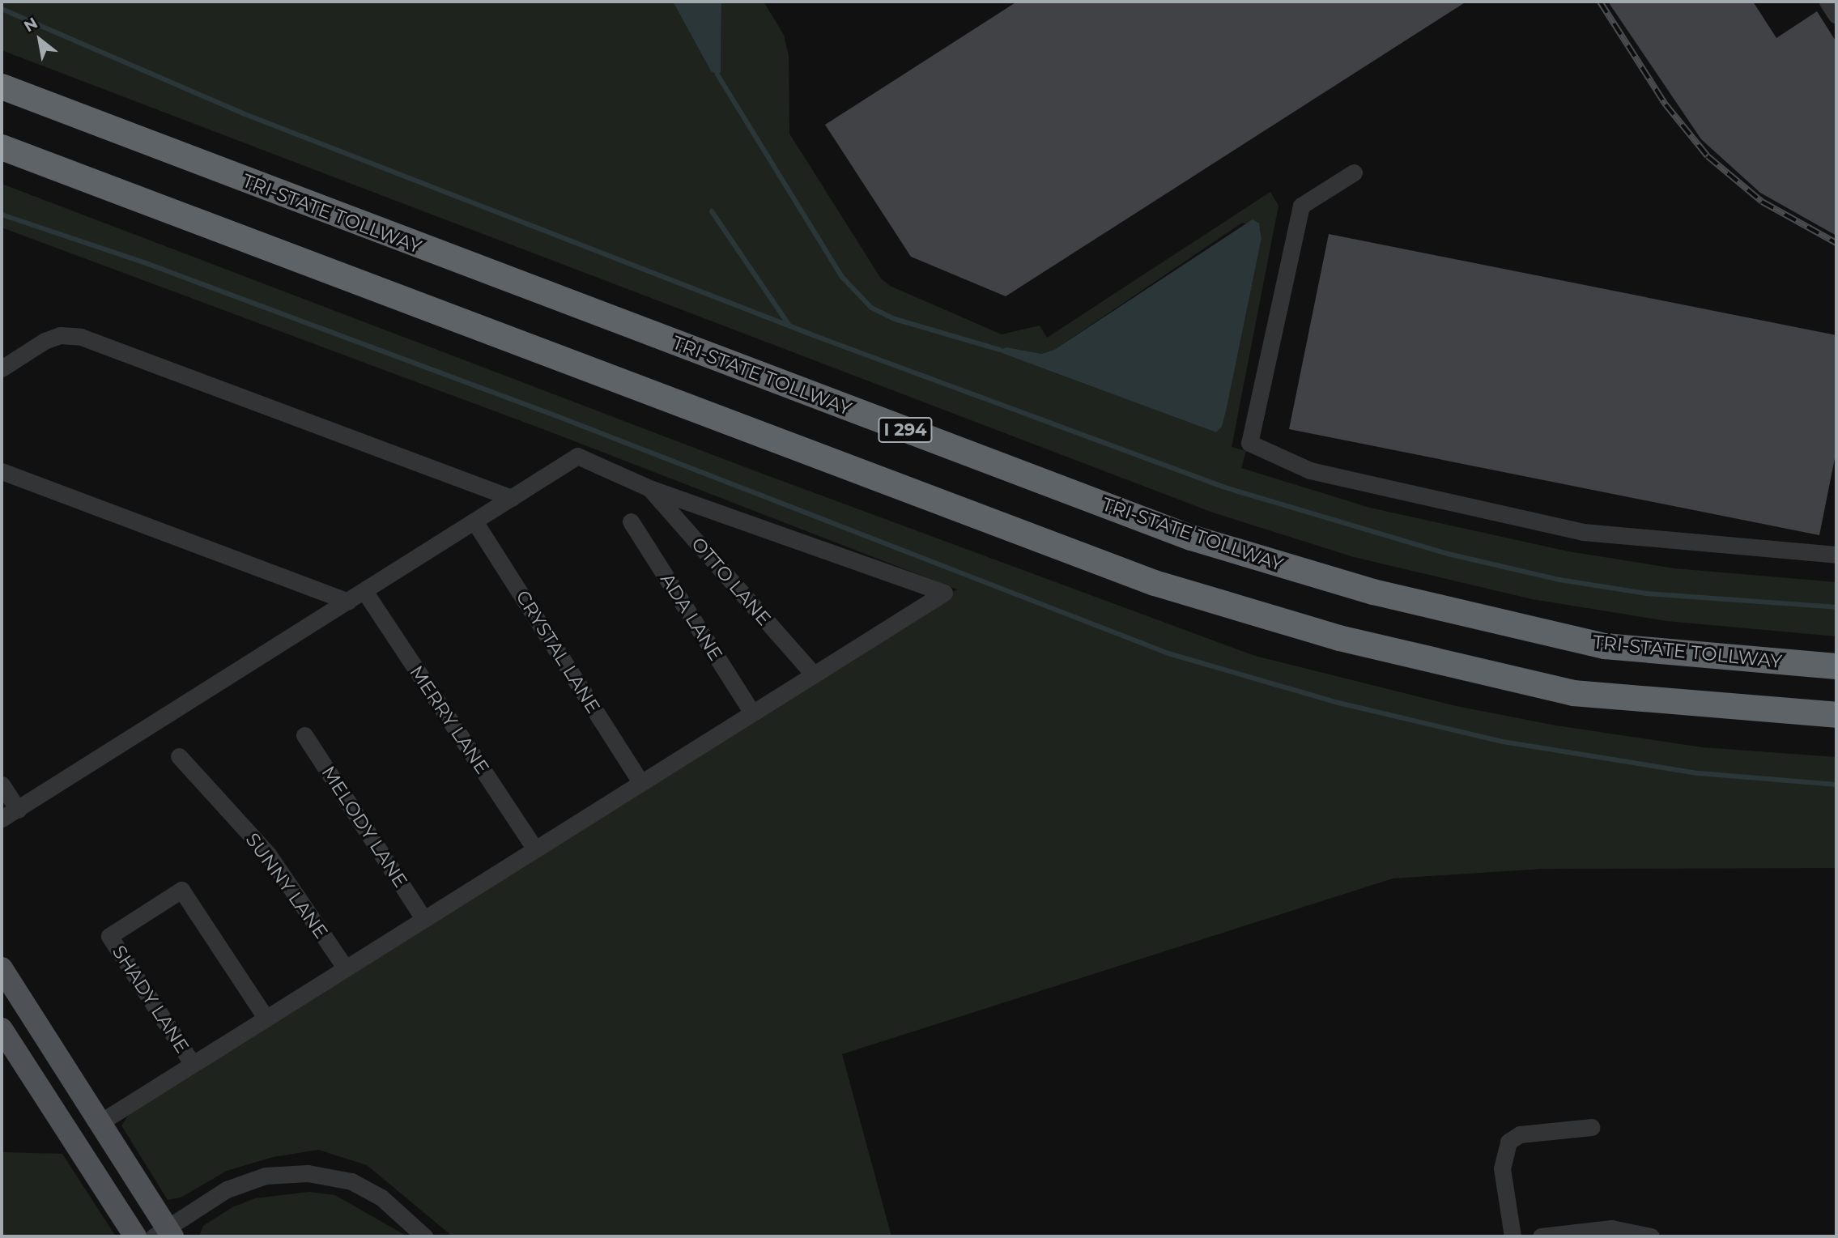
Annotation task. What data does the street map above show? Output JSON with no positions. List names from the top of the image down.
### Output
{
  "streets": {
    "highway": ["TRI-STATE TOLLWAY", "I 294"],
    "lane": [
      "OTTO LANE",
      "ADA LANE",
      "CRYSTAL LANE",
      "MERRY LANE",
      "MELODY LANE",
      "SUNNY LANE",
      "SHADY LANE"
    ]
  },
  "north": "top left"
}
